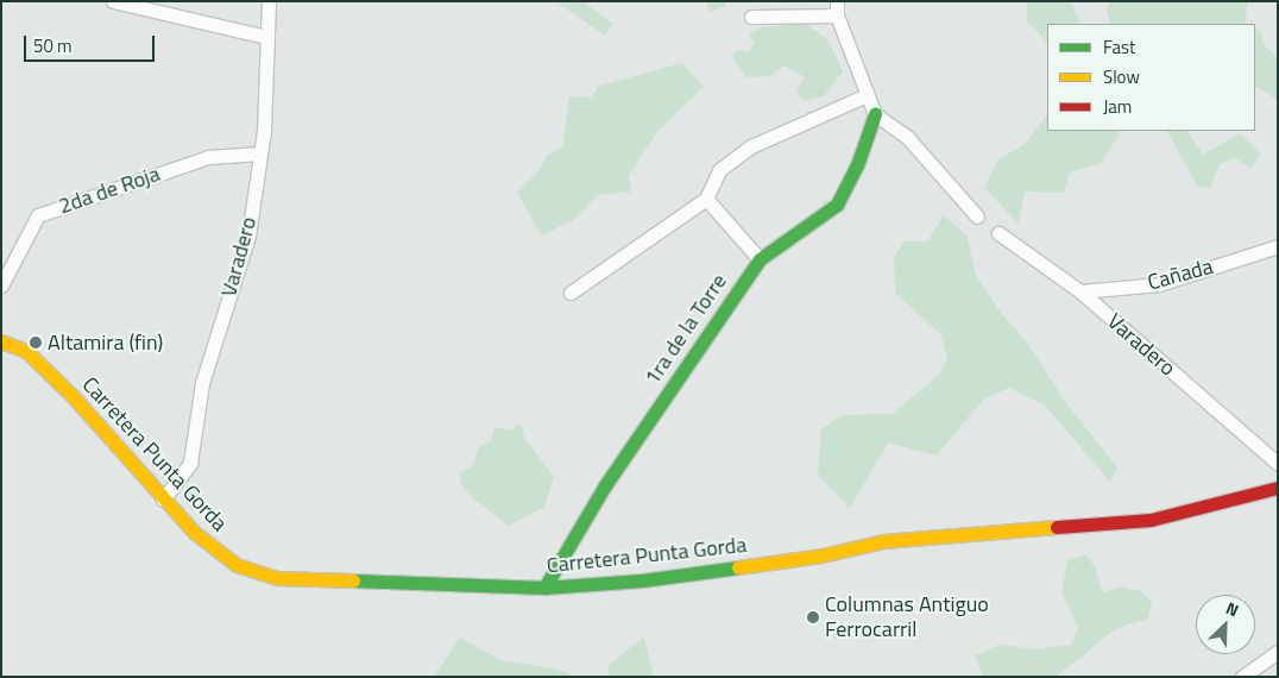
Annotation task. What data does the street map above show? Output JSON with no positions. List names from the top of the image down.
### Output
{
  "streets": {
    "main road": ["1ra de la Torre", "Carretera Punta Gorda"],
    "street": ["2da de Roja", "Varadero", "Cañada"]
  },
  "crossings": [
    ["2da de Roja", "Varadero"],
    ["Varadero", "Cañada"],
    ["Varadero", "Carretera Punta Gorda"],
    ["1ra de la Torre", "Carretera Punta Gorda"]
  ],
  "places": ["Altamira (fin)", "Columnas Antiguo Ferrocarril"],
  "legend": ["Fast", "Slow", "Jam"],
  "scale_bar": "50 m",
  "north": "top right"
}
